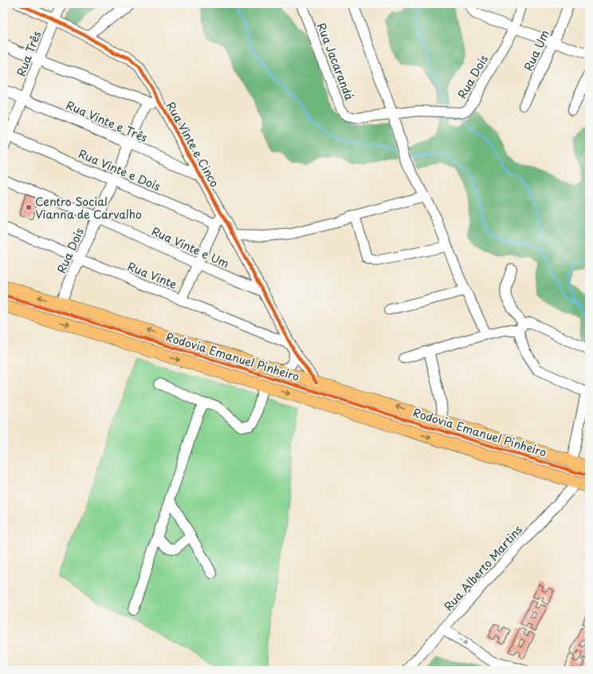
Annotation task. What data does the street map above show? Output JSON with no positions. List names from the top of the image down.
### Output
{
  "streets": {
    "main road": ["Rodovia Emanuel Pinheiro"],
    "street": [
      "Rua Um",
      "Rua Três",
      "Rua Jacarandá",
      "Rua Dois",
      "Rua Vinte e Três",
      "Rua Vinte e Cinco",
      "Rua Vinte e Dois",
      "Rua Vinte e Um",
      "Rua Vinte",
      "Rua Alberto Martins"
    ]
  },
  "crossings": [
    ["Rua Três", "Rua Vinte e Três"],
    ["Rua Três", "Rua Vinte e Cinco"],
    ["Rua Três", "Rua Vinte e Dois"],
    ["Rua Jacarandá", "Rua Dois"],
    ["Rua Dois", "Rua Vinte e Três"],
    ["Rua Dois", "Rua Vinte e Dois"],
    ["Rua Dois", "Rua Vinte e Um"],
    ["Rua Dois", "Rua Vinte"],
    ["Rua Dois", "Rodovia Emanuel Pinheiro"],
    ["Rua Vinte e Três", "Rua Vinte e Cinco"],
    ["Rua Vinte e Cinco", "Rua Vinte e Um"],
    ["Rua Vinte e Cinco", "Rua Vinte"],
    ["Rua Vinte e Cinco", "Rodovia Emanuel Pinheiro"],
    ["Rodovia Emanuel Pinheiro", "Rua Alberto Martins"]
  ],
  "places": ["Centro Social Vianna de Carvalho"]
}
